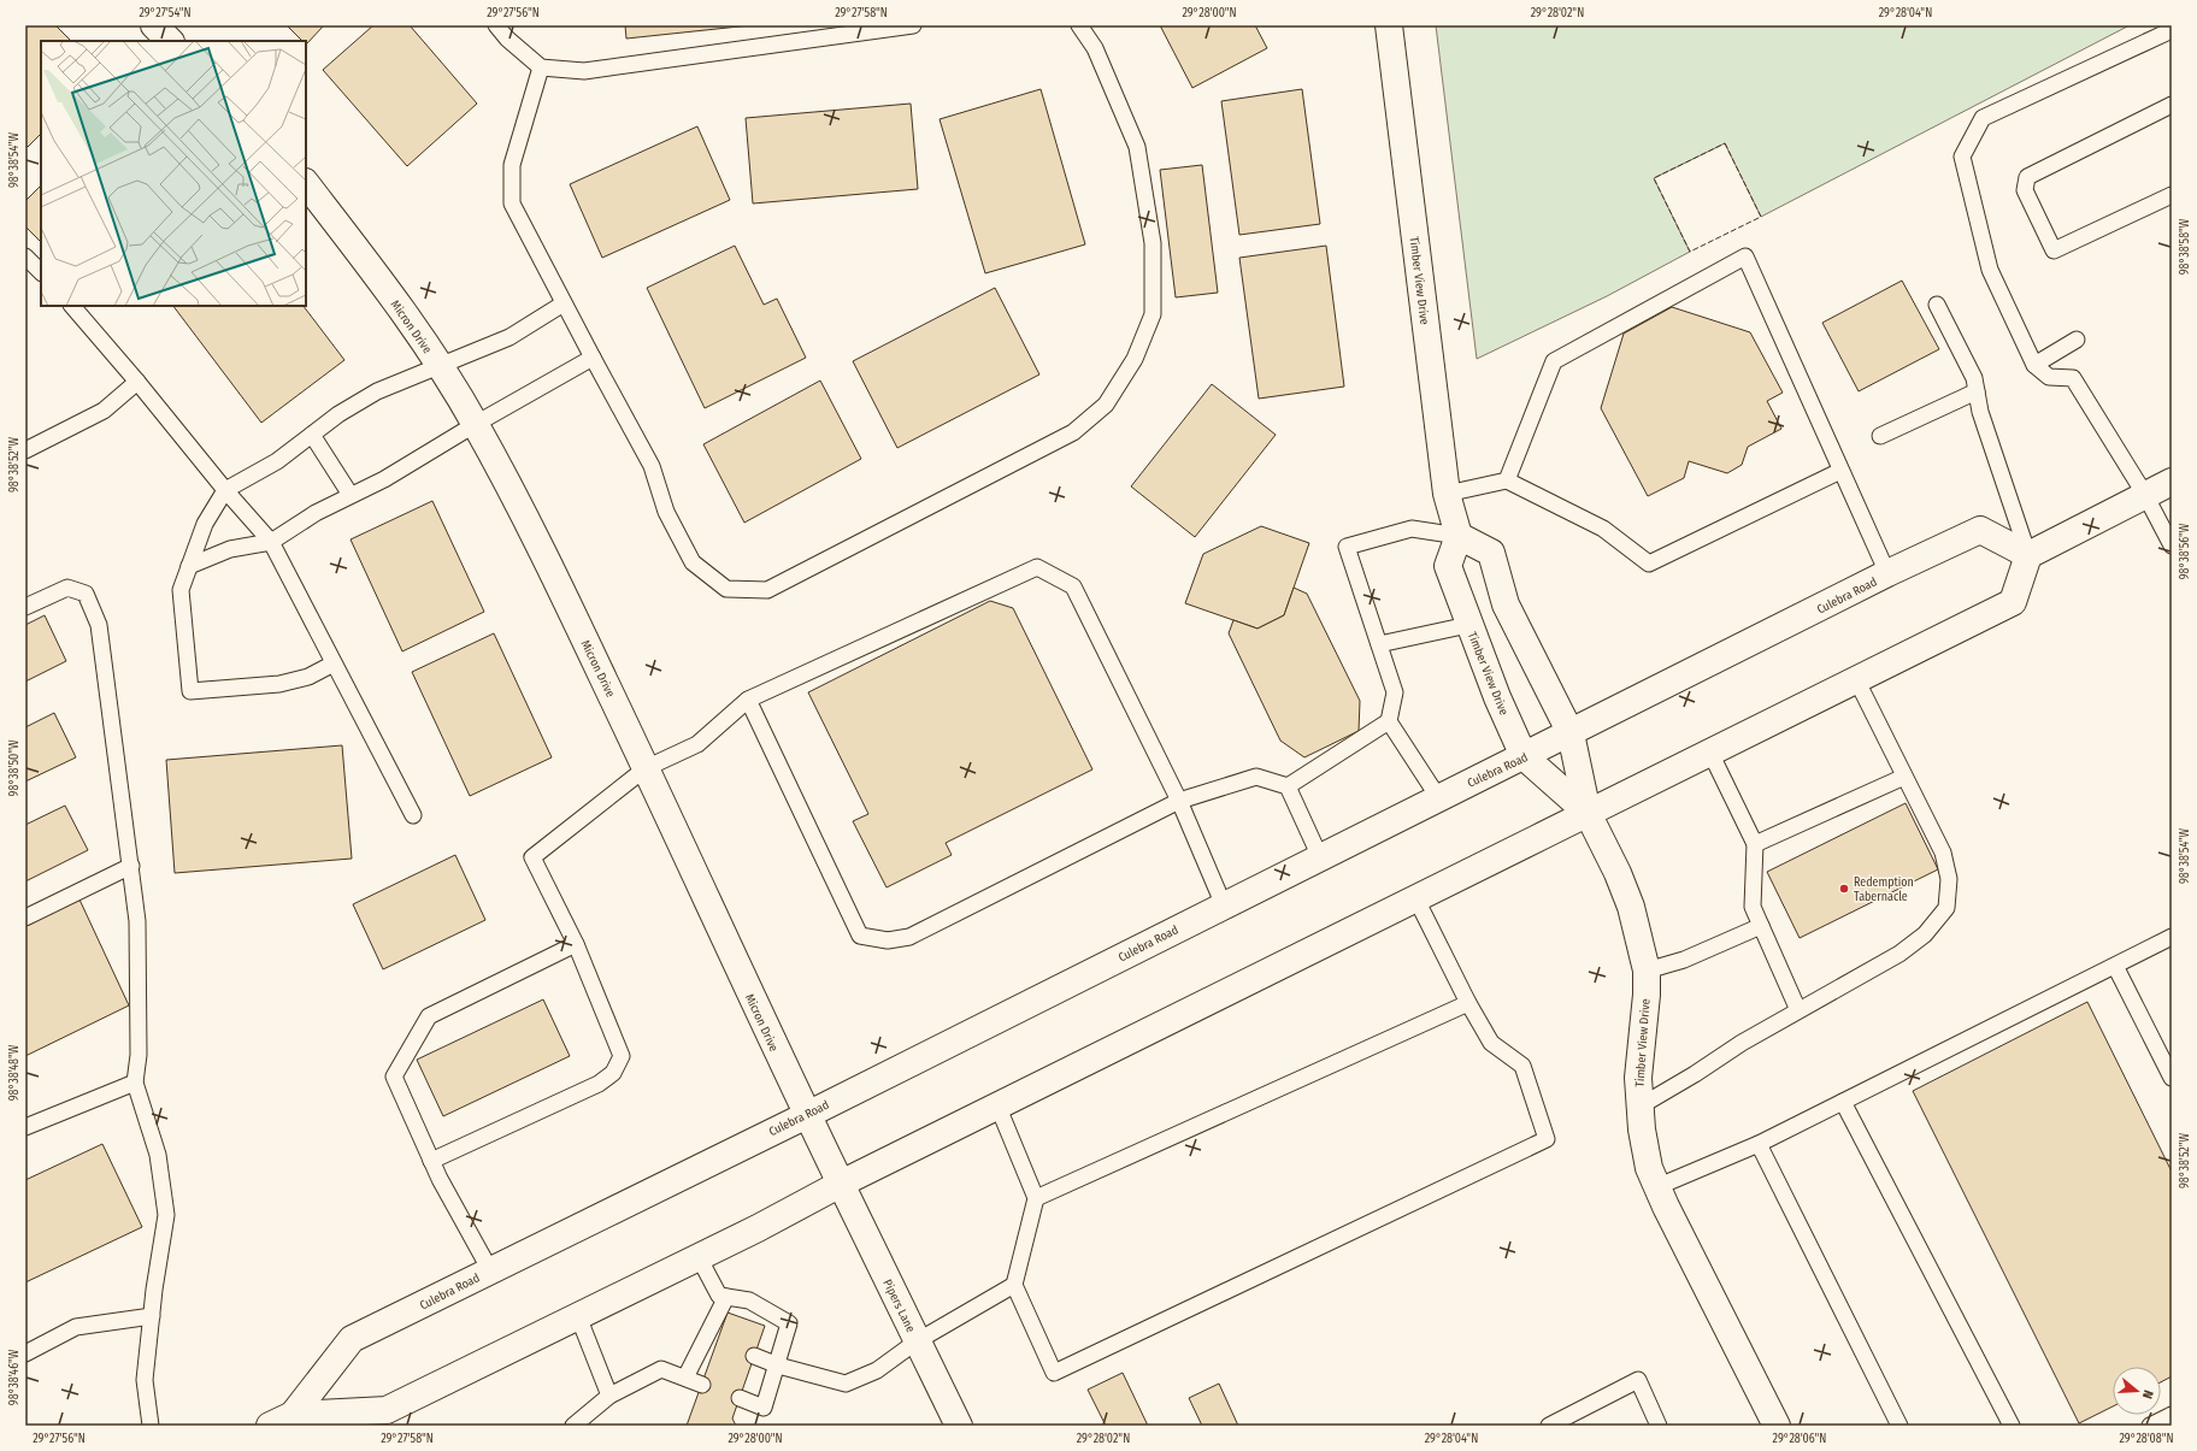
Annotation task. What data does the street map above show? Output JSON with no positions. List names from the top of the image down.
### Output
{
  "streets": {
    "main road": [
      "Timber View Drive",
      "Micron Drive",
      "Culebra Road",
      "Pipers Lane"
    ]
  },
  "crossings": [
    ["Timber View Drive", "Culebra Road"],
    ["Micron Drive", "Culebra Road"],
    ["Micron Drive", "Pipers Lane"],
    ["Culebra Road", "Pipers Lane"]
  ],
  "places": ["Redemption Tabernacle"],
  "north": "right",
  "coordinates": [
    "29°27'54\"N",
    "29°27'56\"N",
    "29°27'58\"N",
    "29°28'00\"N",
    "29°28'02\"N",
    "29°28'04\"N",
    "98°38'54\"W",
    "98°38'58\"W",
    "98°38'52\"W",
    "98°38'56\"W",
    "98°38'50\"W",
    "98°38'48\"W",
    "98°38'46\"W",
    "29°28'06\"N",
    "29°28'08\"N"
  ]
}
